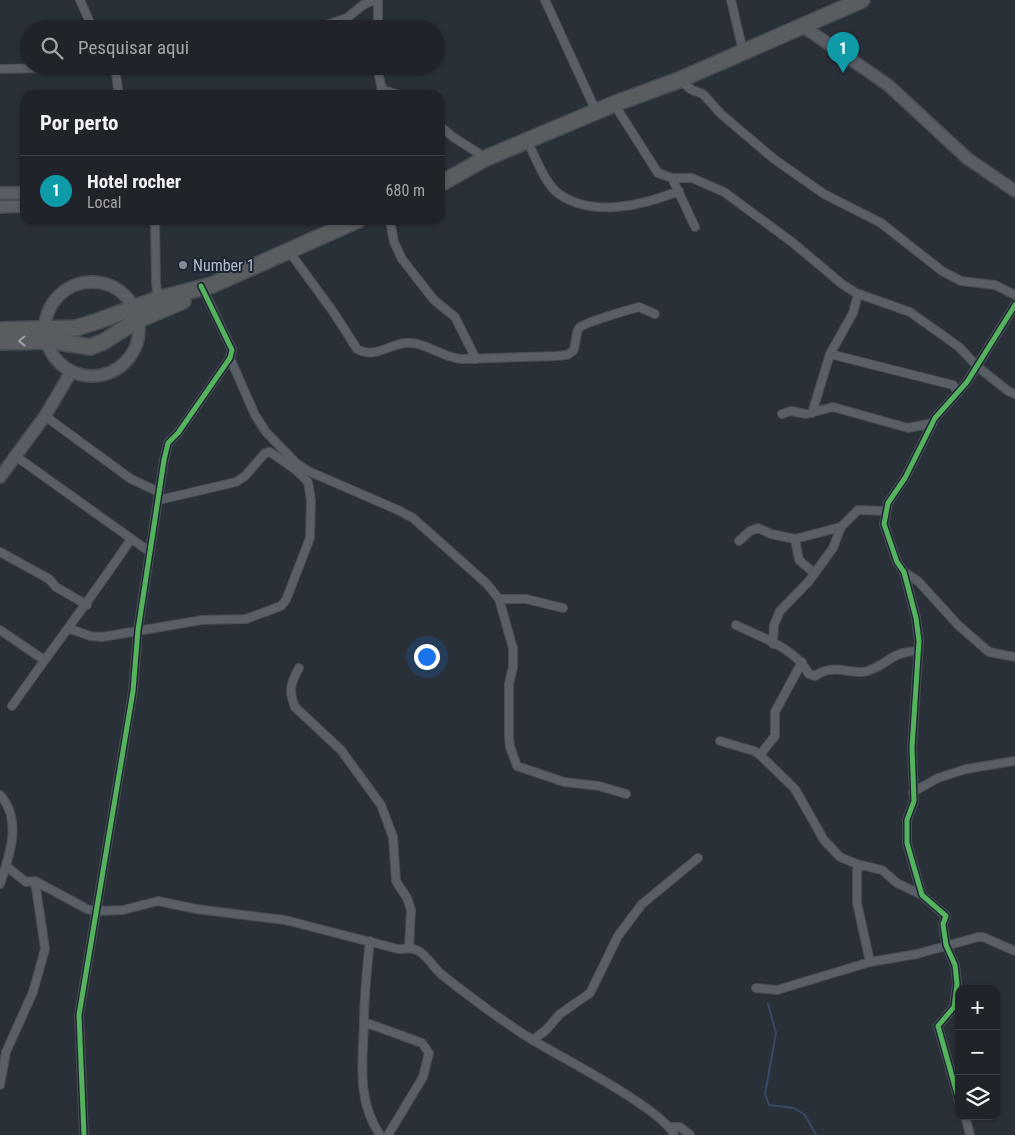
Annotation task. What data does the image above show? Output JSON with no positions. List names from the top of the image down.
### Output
{
  "places": ["Number 1"],
  "page": {
    "search": "Pesquisar aqui",
    "pins": "1",
    "heading": "Por perto",
    "list": [
      {
        "mark": "1",
        "name": "Hotel rocher",
        "note": "Local",
        "value": "680 m"
      }
    ],
    "map_buttons": ["+", "−"]
  }
}
